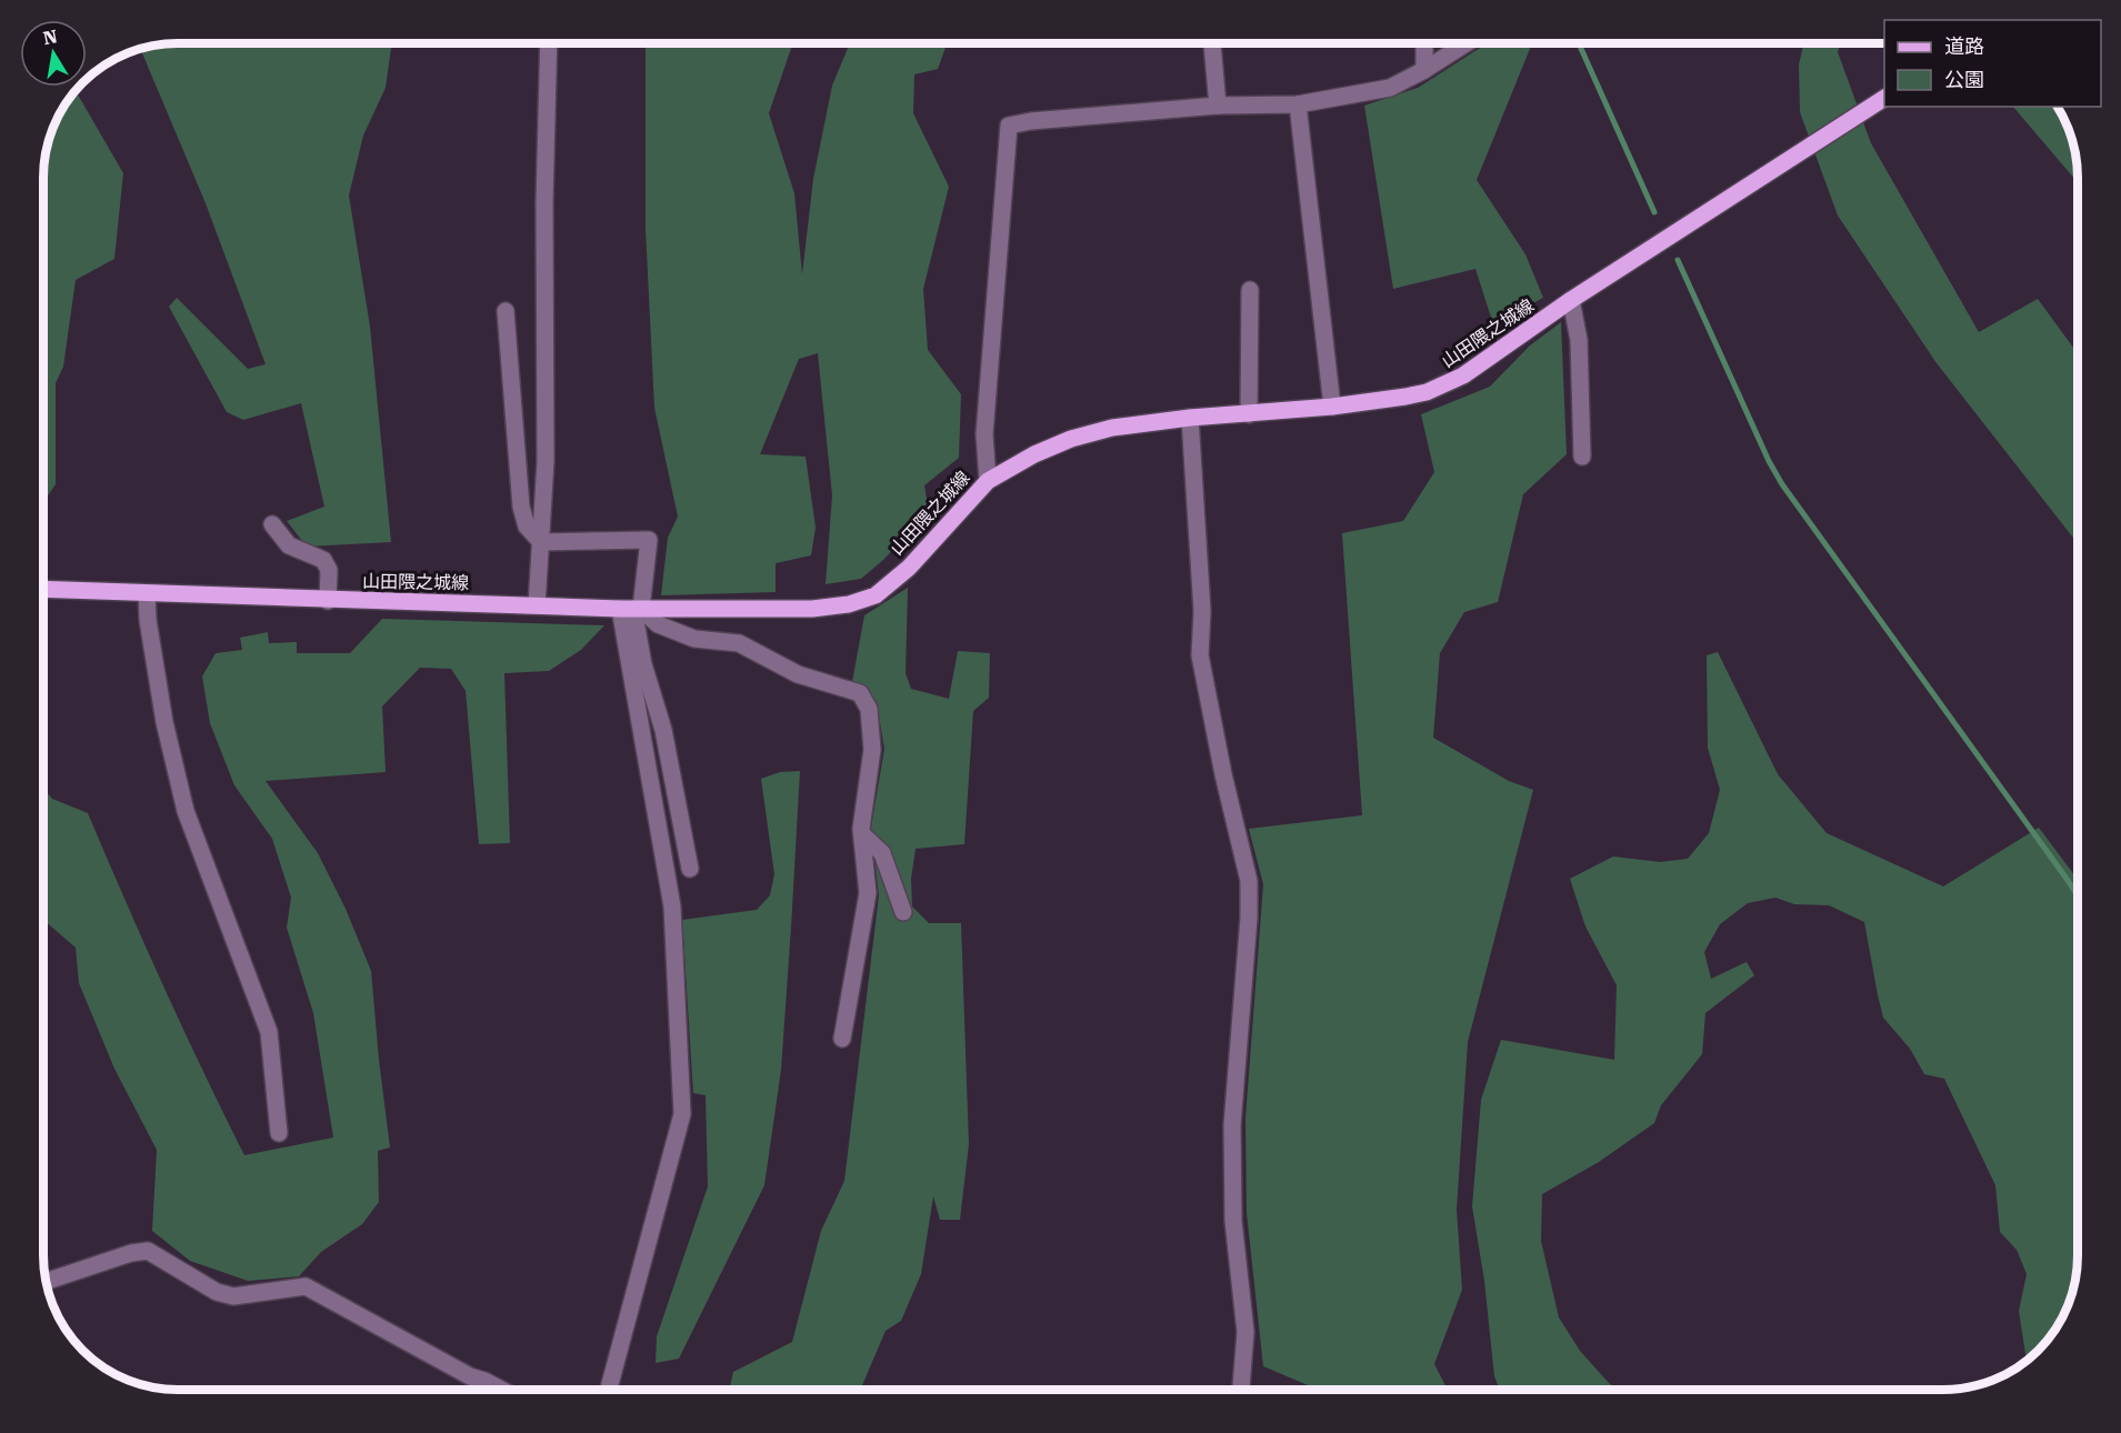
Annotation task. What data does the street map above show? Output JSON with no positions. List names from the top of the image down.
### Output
{
  "streets": {
    "main road": ["山田隈之城線"]
  },
  "legend": ["道路", "公園"],
  "north": "top"
}
